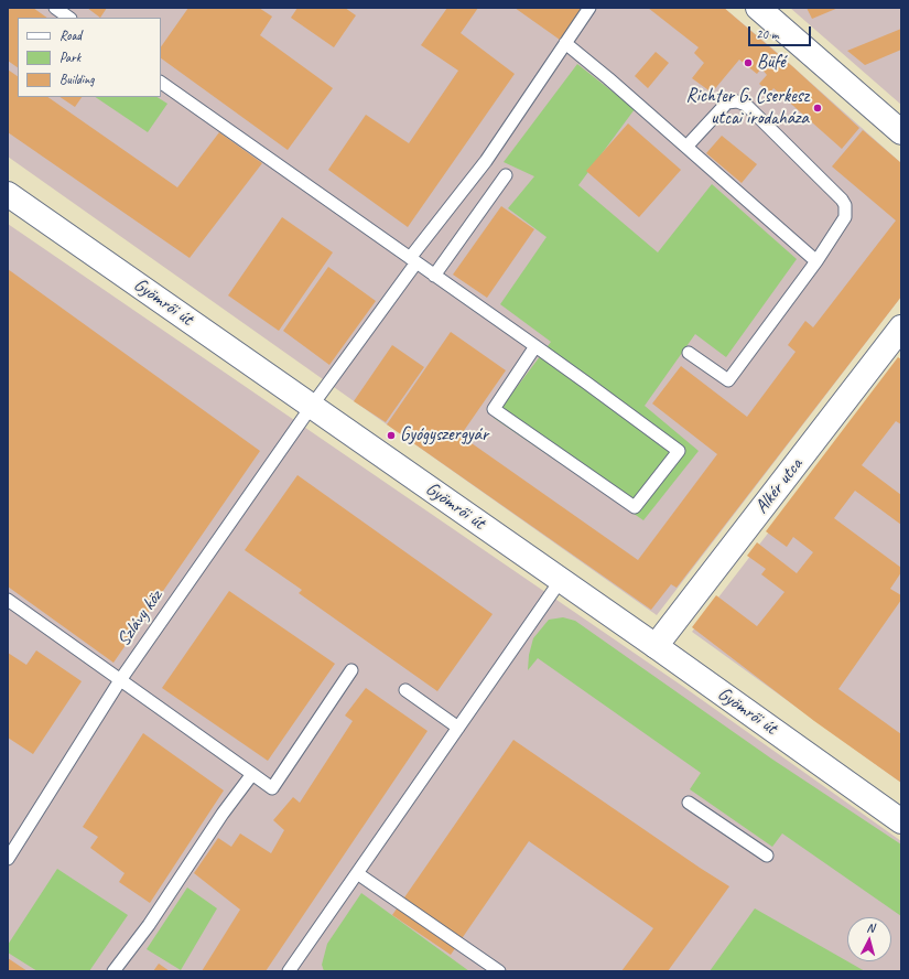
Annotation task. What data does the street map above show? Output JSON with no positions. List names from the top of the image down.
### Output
{
  "streets": {
    "street": ["Gyömrői út", "Alkér utca"],
    "lane": ["Szlávy köz"]
  },
  "crossings": [
    ["Gyömrői út", "Alkér utca"],
    ["Gyömrői út", "Szlávy köz"]
  ],
  "places": ["Büfé", "Richter G. Cserkesz utcai irodaháza", "Gyógyszergyár"],
  "legend": ["Road", "Park", "Building"],
  "scale_bar": "20 m",
  "north": "top"
}
